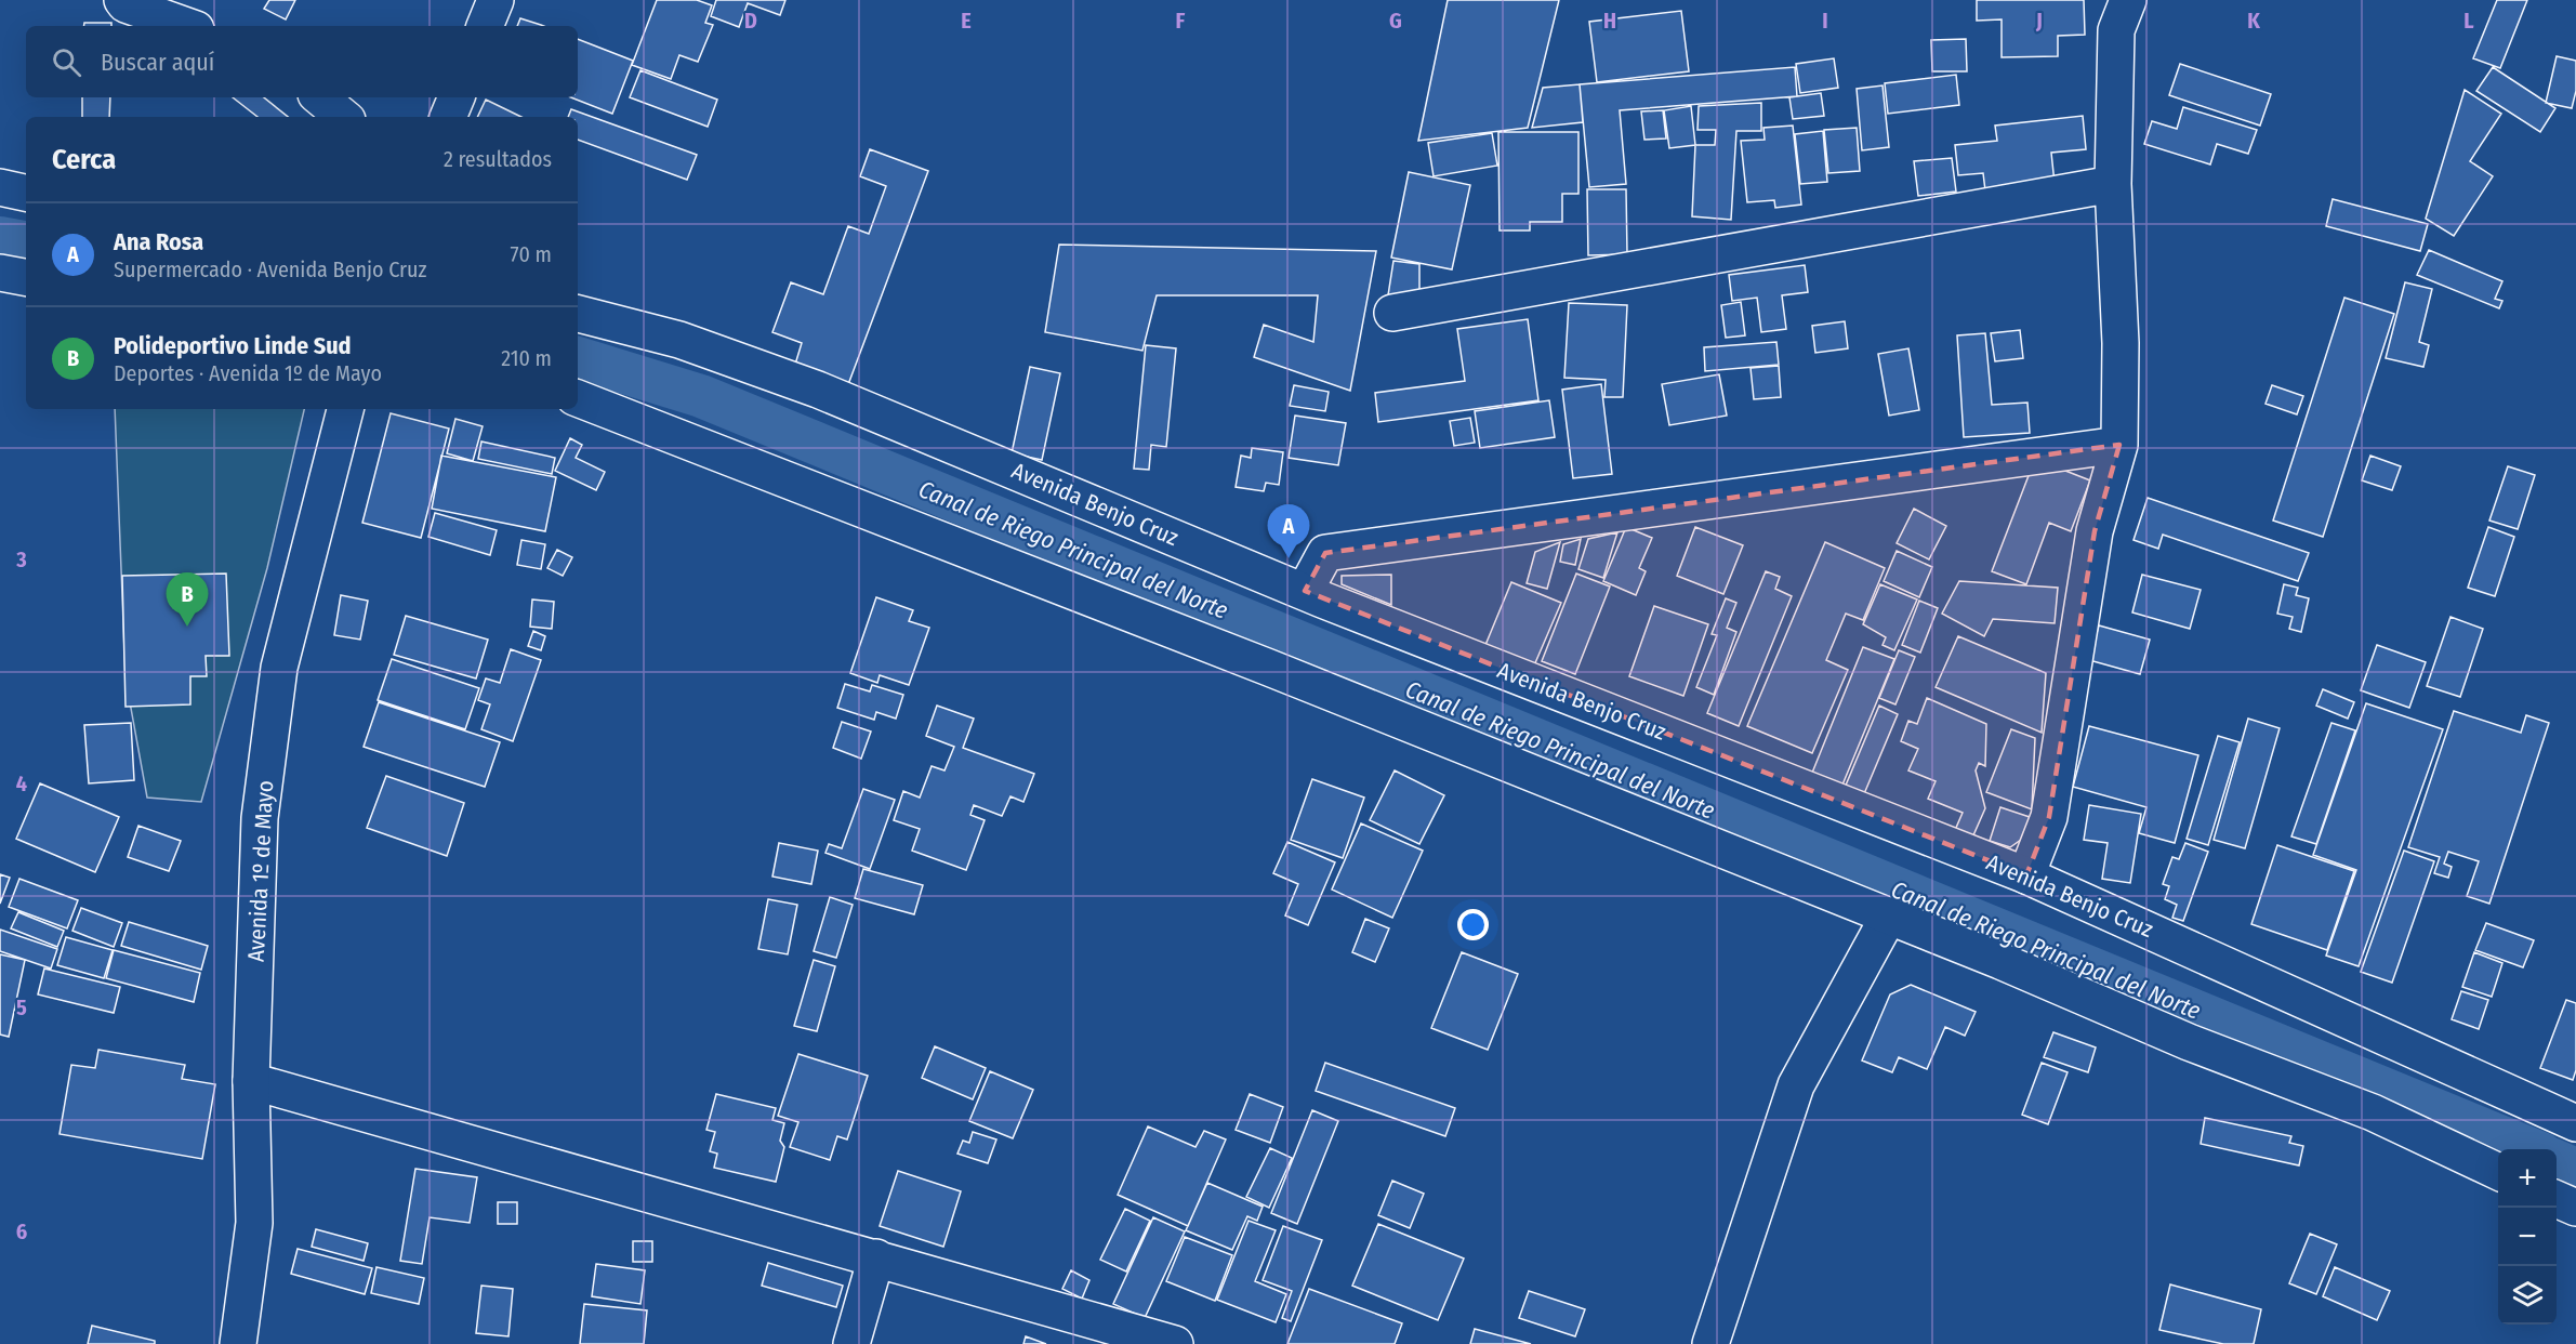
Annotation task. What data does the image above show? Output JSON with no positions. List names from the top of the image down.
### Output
{
  "streets": {
    "main road": ["Avenida Benjo Cruz", "Avenida 1º de Mayo"]
  },
  "water": ["Canal de Riego Principal del Norte"],
  "page": {
    "search": "Buscar aquí",
    "heading": ["Cerca", "2 resultados"],
    "list": [
      {
        "mark": "A",
        "name": "Ana Rosa",
        "note": "Supermercado · Avenida Benjo Cruz",
        "value": "70 m"
      },
      {
        "mark": "B",
        "name": "Polideportivo Linde Sud",
        "note": "Deportes · Avenida 1º de Mayo",
        "value": "210 m"
      }
    ],
    "pins": ["A", "B"],
    "map_buttons": ["+", "−"]
  },
  "grid": {
    "columns": [
      "D",
      "E",
      "F",
      "G",
      "H",
      "I",
      "J",
      "K",
      "L"
    ],
    "rows": [
      "3",
      "4",
      "5",
      "6"
    ]
  }
}
